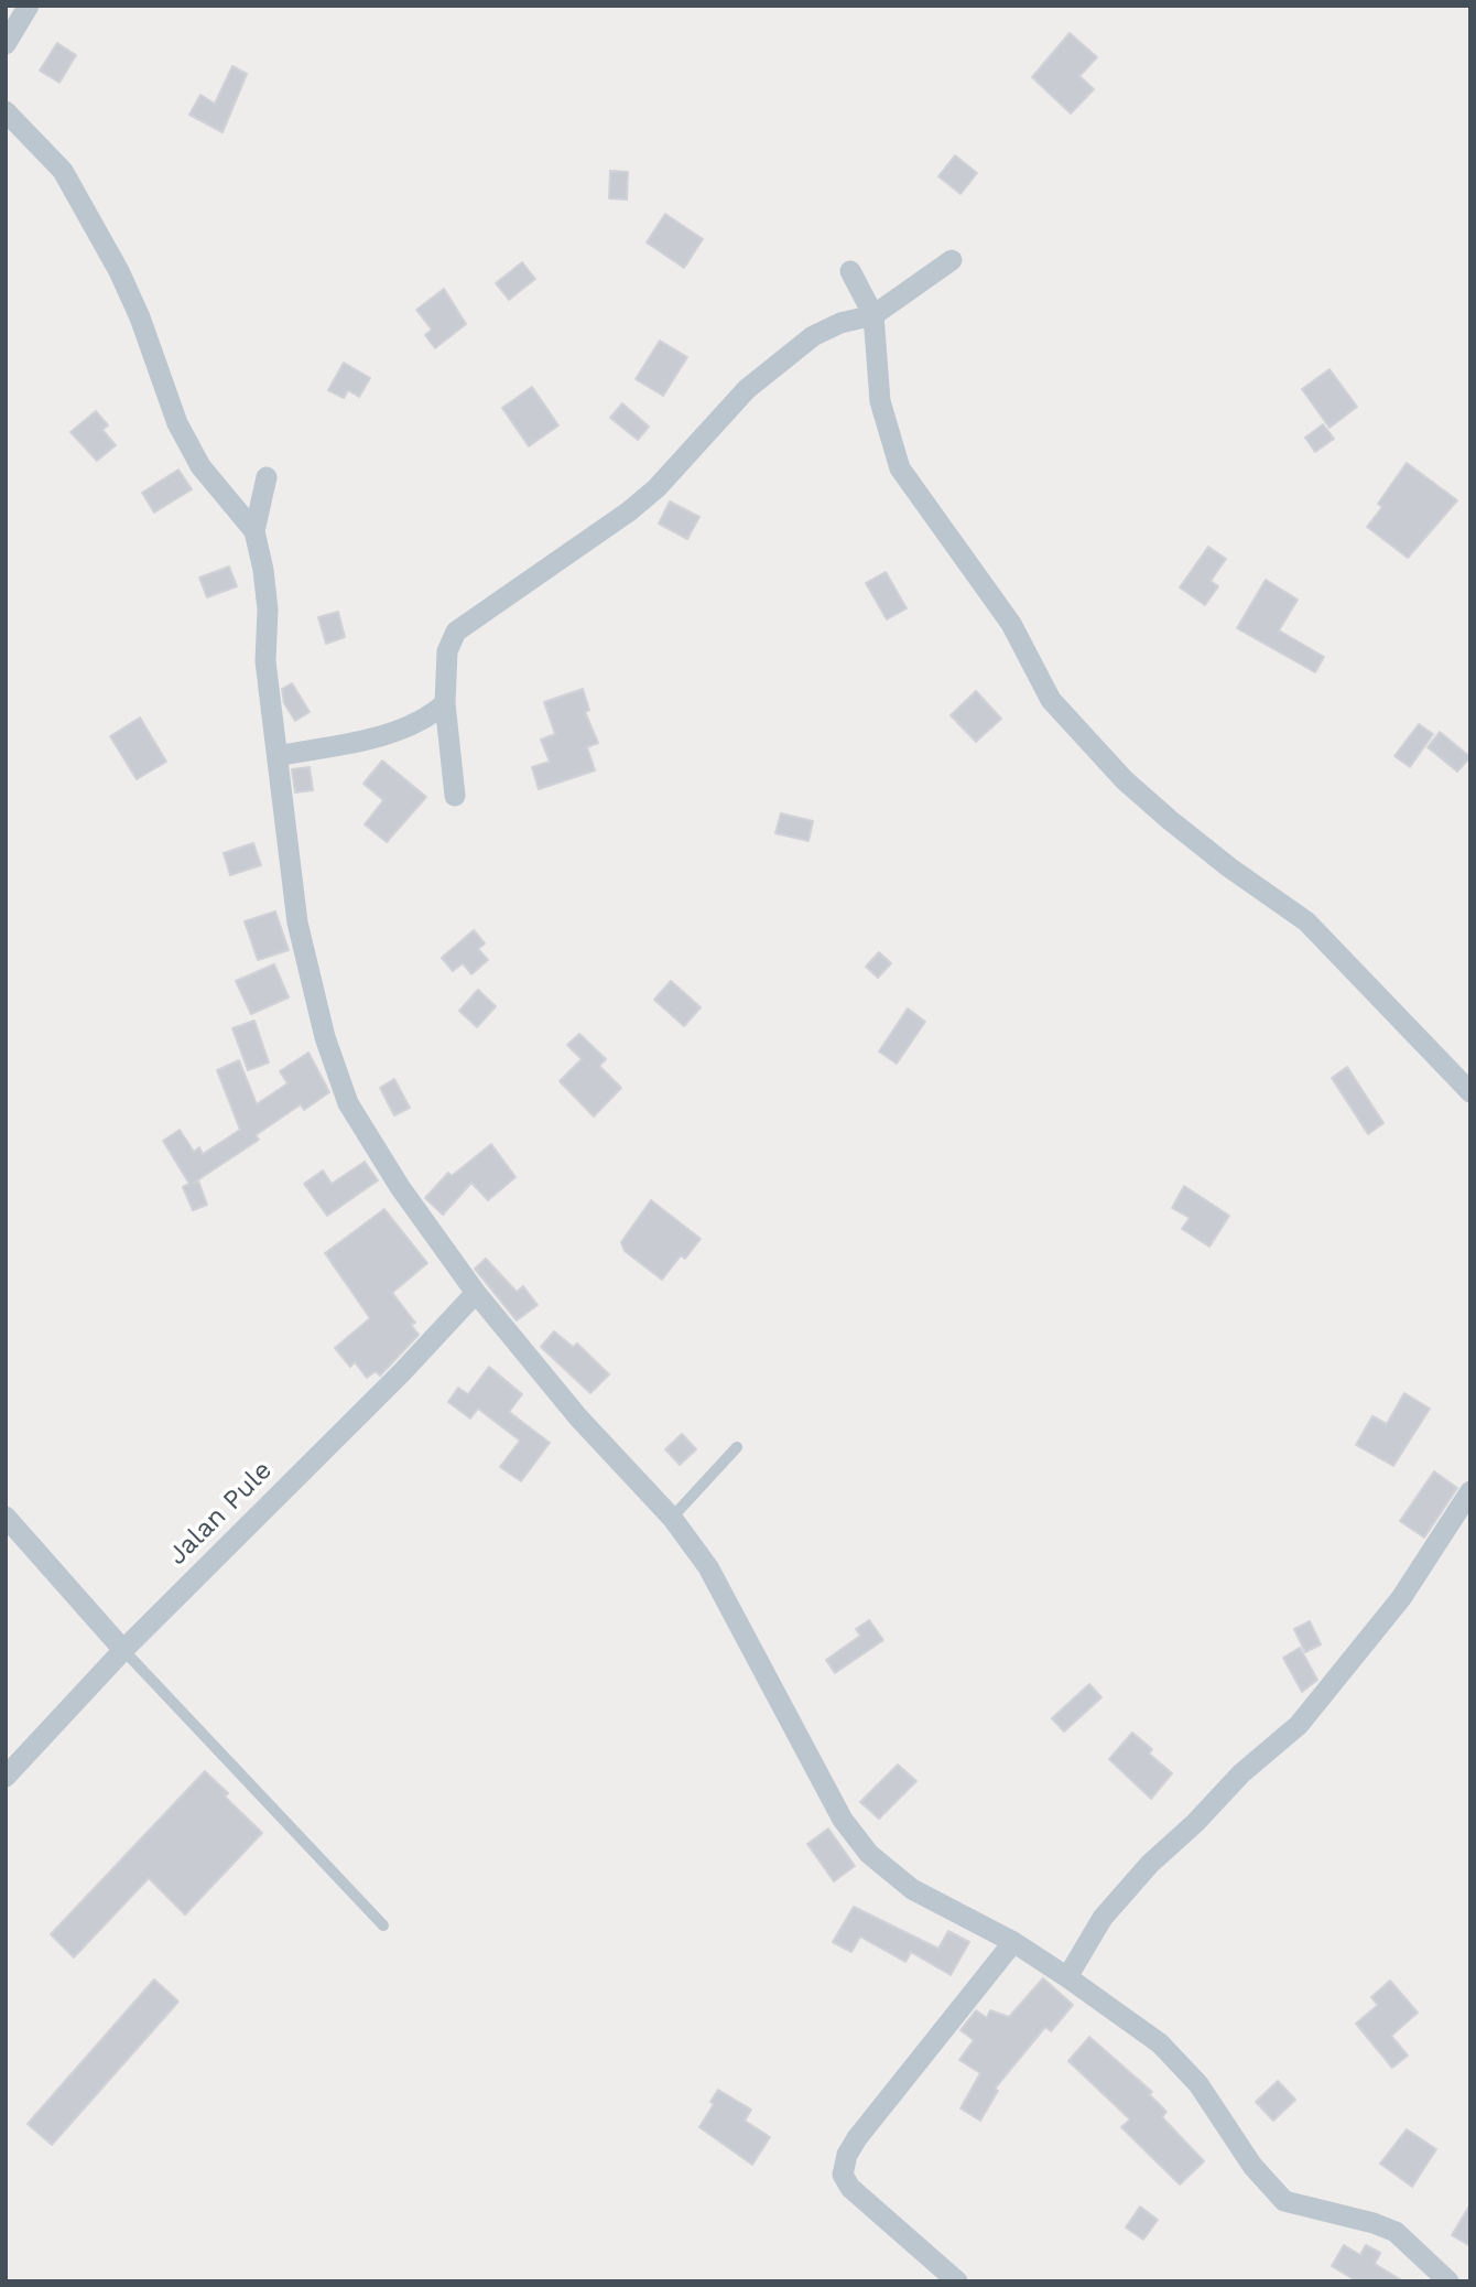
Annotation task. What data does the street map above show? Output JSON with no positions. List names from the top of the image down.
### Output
{
  "streets": {
    "street": ["Jalan Pule"]
  }
}
